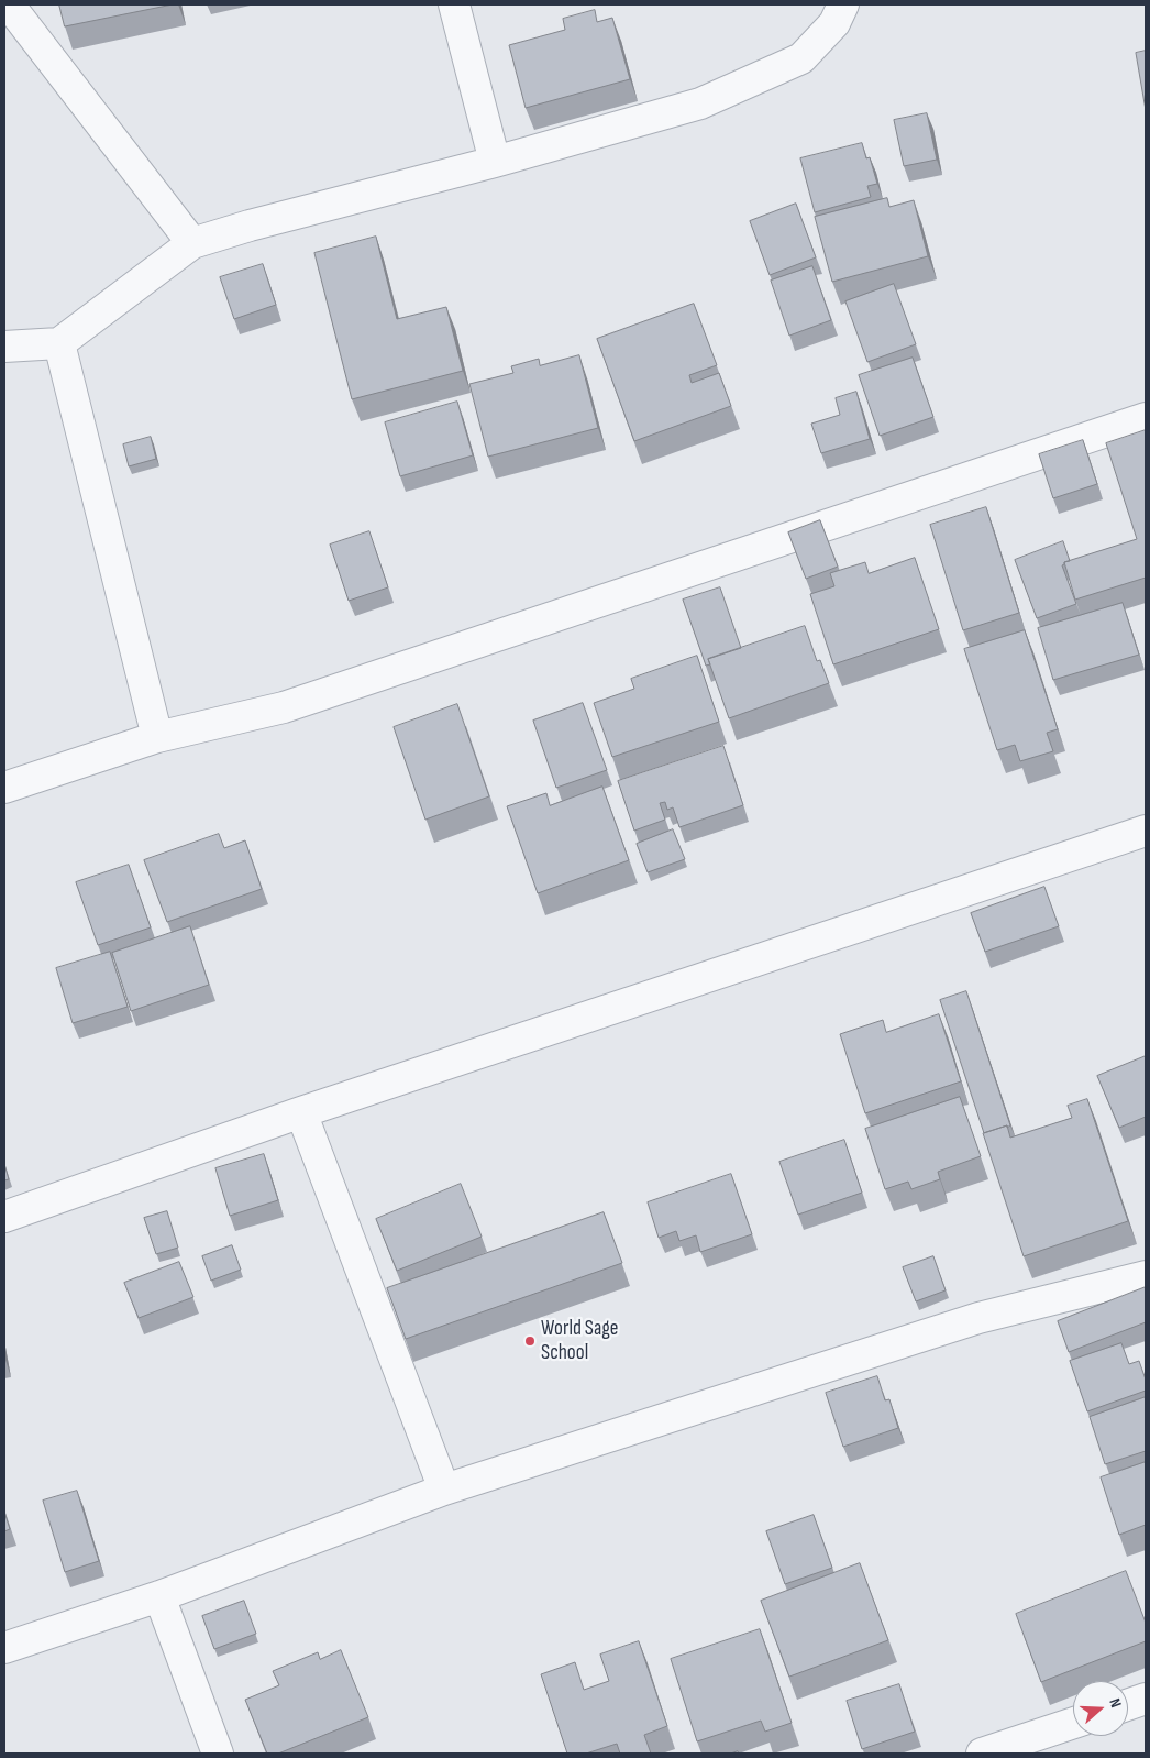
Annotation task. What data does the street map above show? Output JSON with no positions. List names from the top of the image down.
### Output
{
  "places": ["World Sage School"],
  "north": "right"
}
